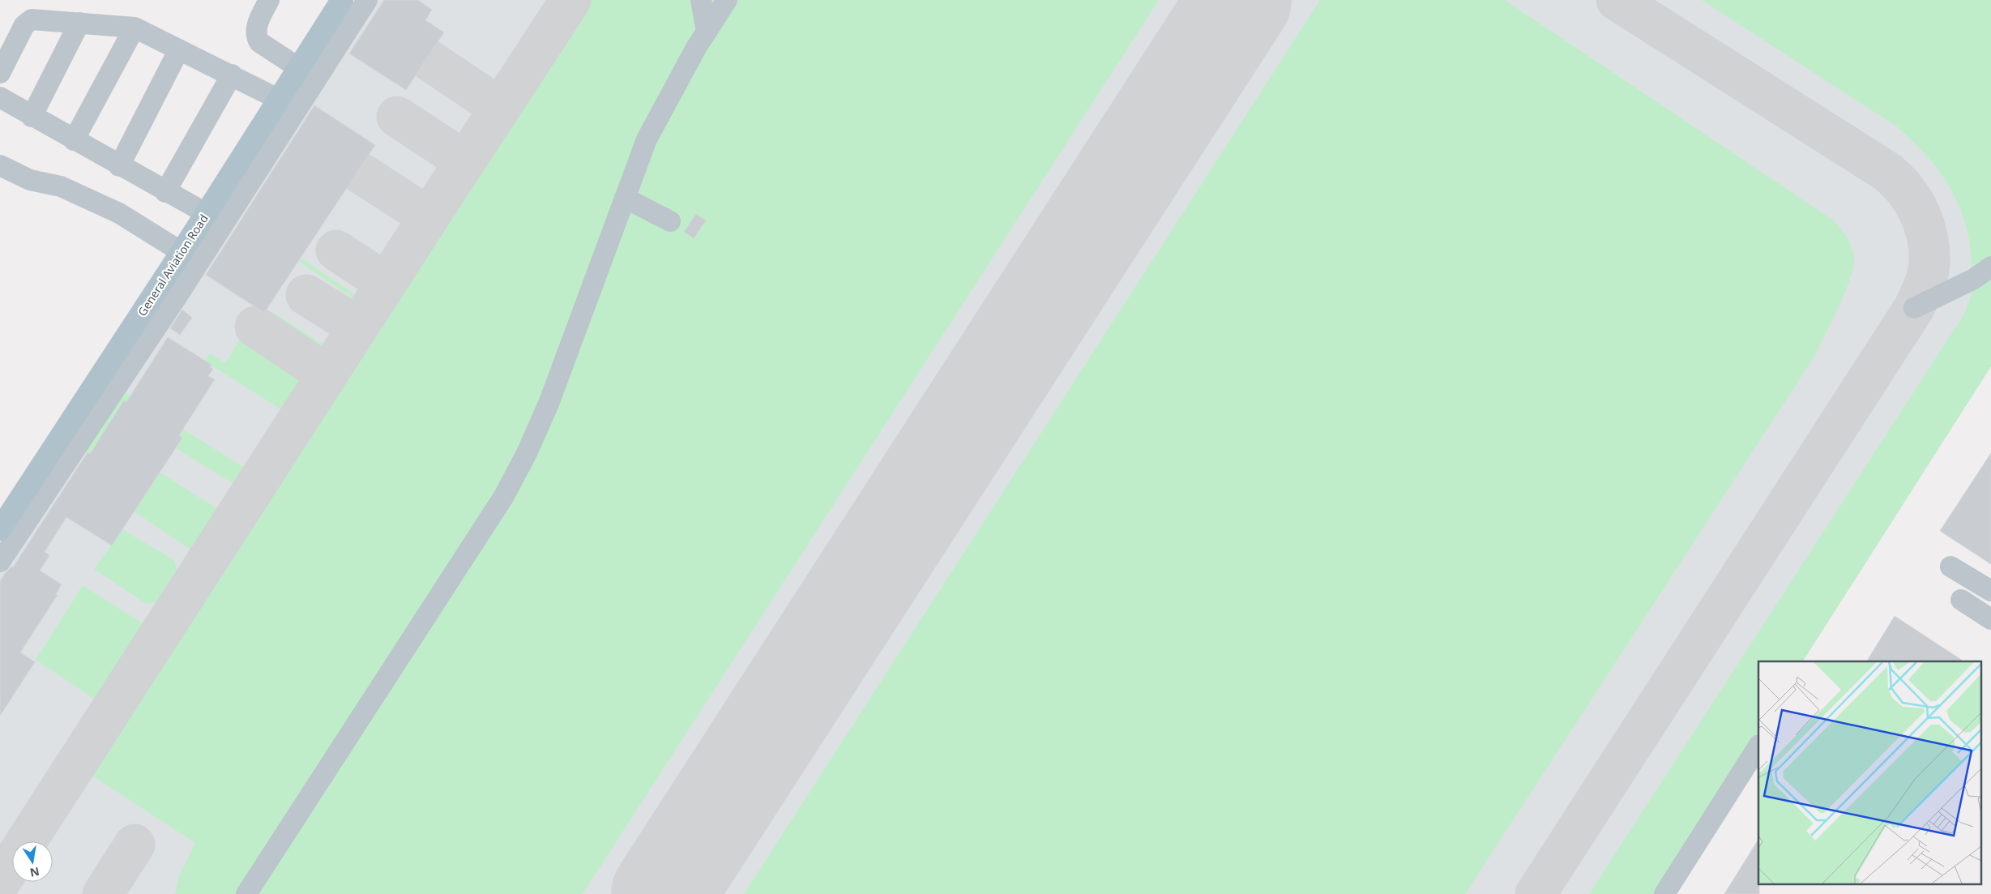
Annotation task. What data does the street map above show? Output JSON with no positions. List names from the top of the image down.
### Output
{
  "streets": {
    "main road": ["General Aviation Road"]
  },
  "north": "bottom"
}
